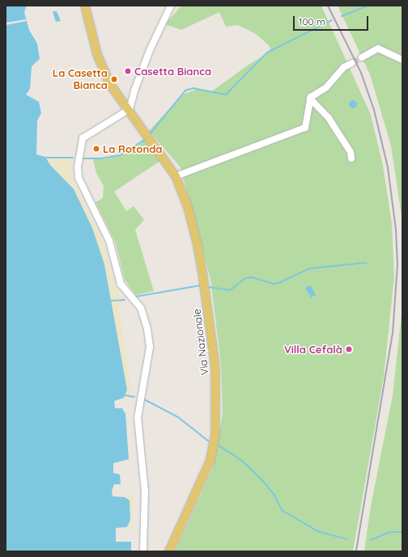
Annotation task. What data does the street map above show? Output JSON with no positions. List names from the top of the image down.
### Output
{
  "streets": {
    "main road": ["Via Nazionale"]
  },
  "places": [
    "Casetta Bianca",
    "La Casetta Bianca",
    "La Rotonda",
    "Villa Cefalà"
  ],
  "scale_bar": "100 m"
}
